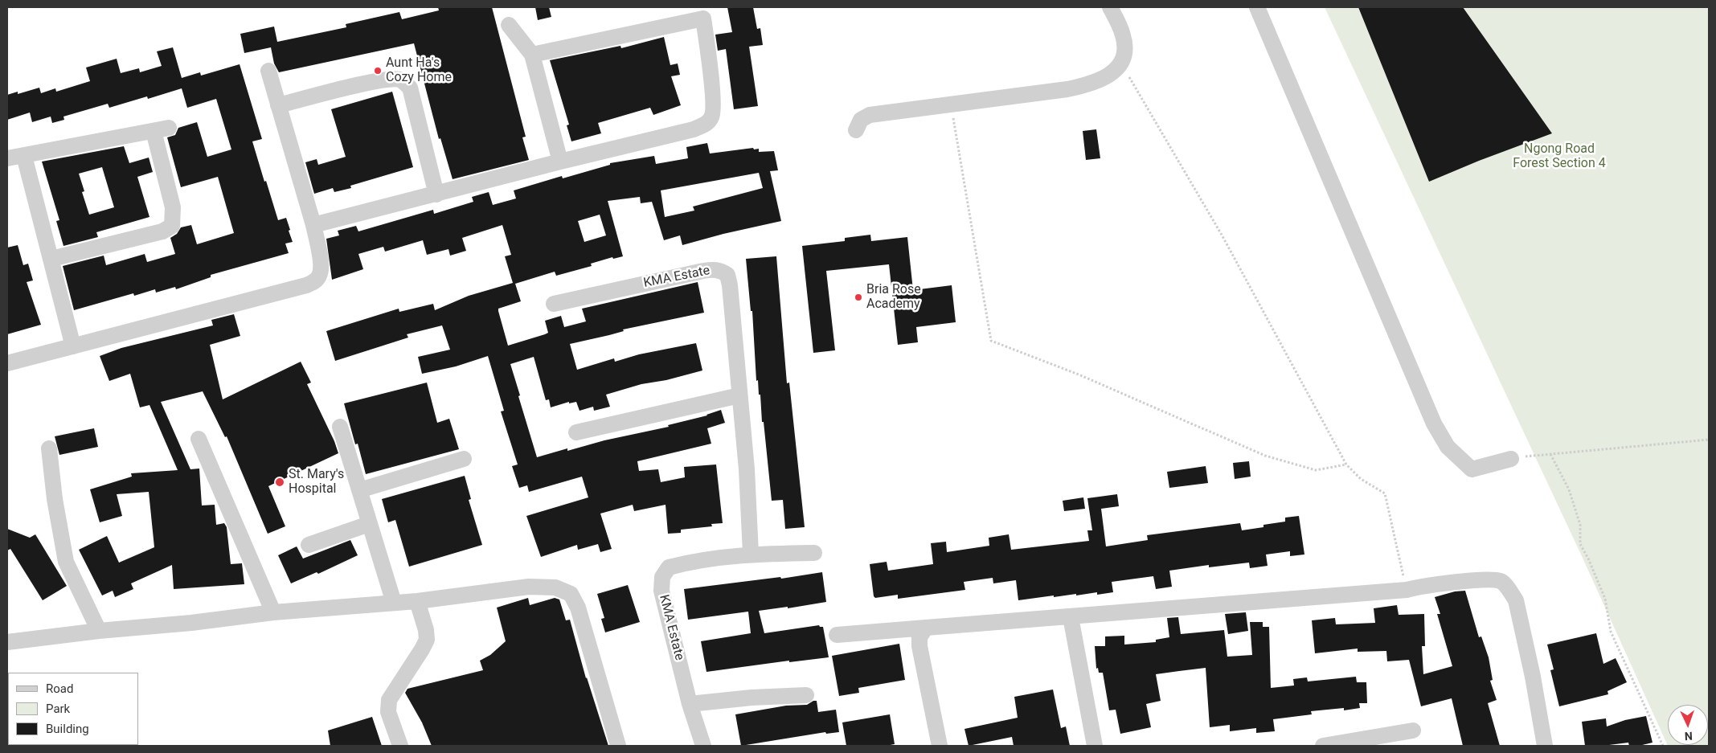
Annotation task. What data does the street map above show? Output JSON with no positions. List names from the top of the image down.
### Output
{
  "streets": {
    "street": ["KMA Estate"]
  },
  "parks": ["Ngong Road Forest Section 4"],
  "places": ["Aunt Ha's Cozy Home", "Bria Rose Academy", "St. Mary's Hospital"],
  "legend": ["Road", "Park", "Building"],
  "north": "bottom"
}
